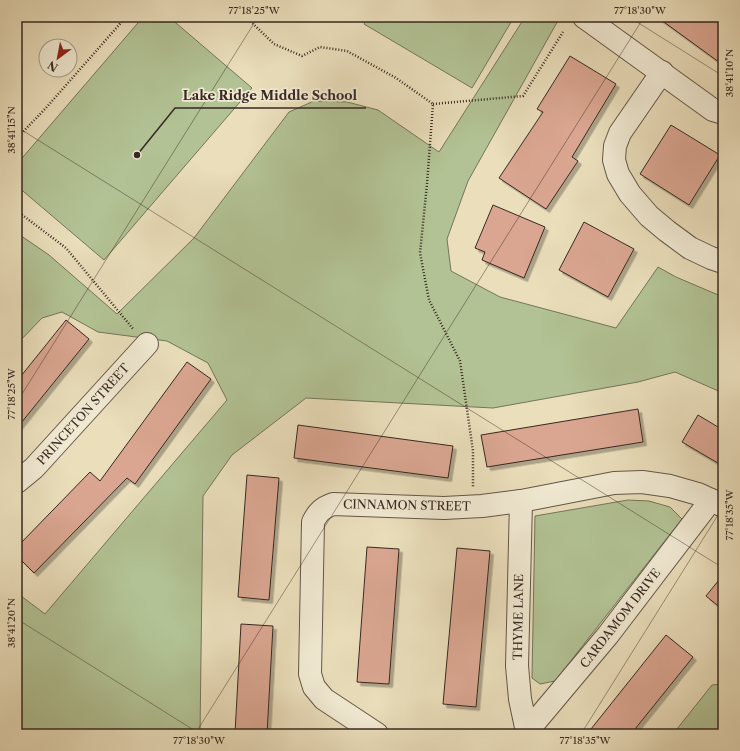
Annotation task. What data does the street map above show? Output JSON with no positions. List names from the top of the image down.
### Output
{
  "streets": {
    "street": [
      "PRINCETON STREET",
      "CINNAMON STREET",
      "THYME LANE",
      "CARDAMOM DRIVE"
    ]
  },
  "crossings": [
    ["CINNAMON STREET", "THYME LANE"],
    ["CINNAMON STREET", "CARDAMOM DRIVE"],
    ["THYME LANE", "CARDAMOM DRIVE"]
  ],
  "places": ["Lake Ridge Middle School"],
  "north": "bottom left",
  "coordinates": [
    "77°18'25\"W",
    "77°18'30\"W",
    "38°41'10\"N",
    "38°41'15\"N",
    "77°18'35\"W",
    "38°41'20\"N"
  ]
}
